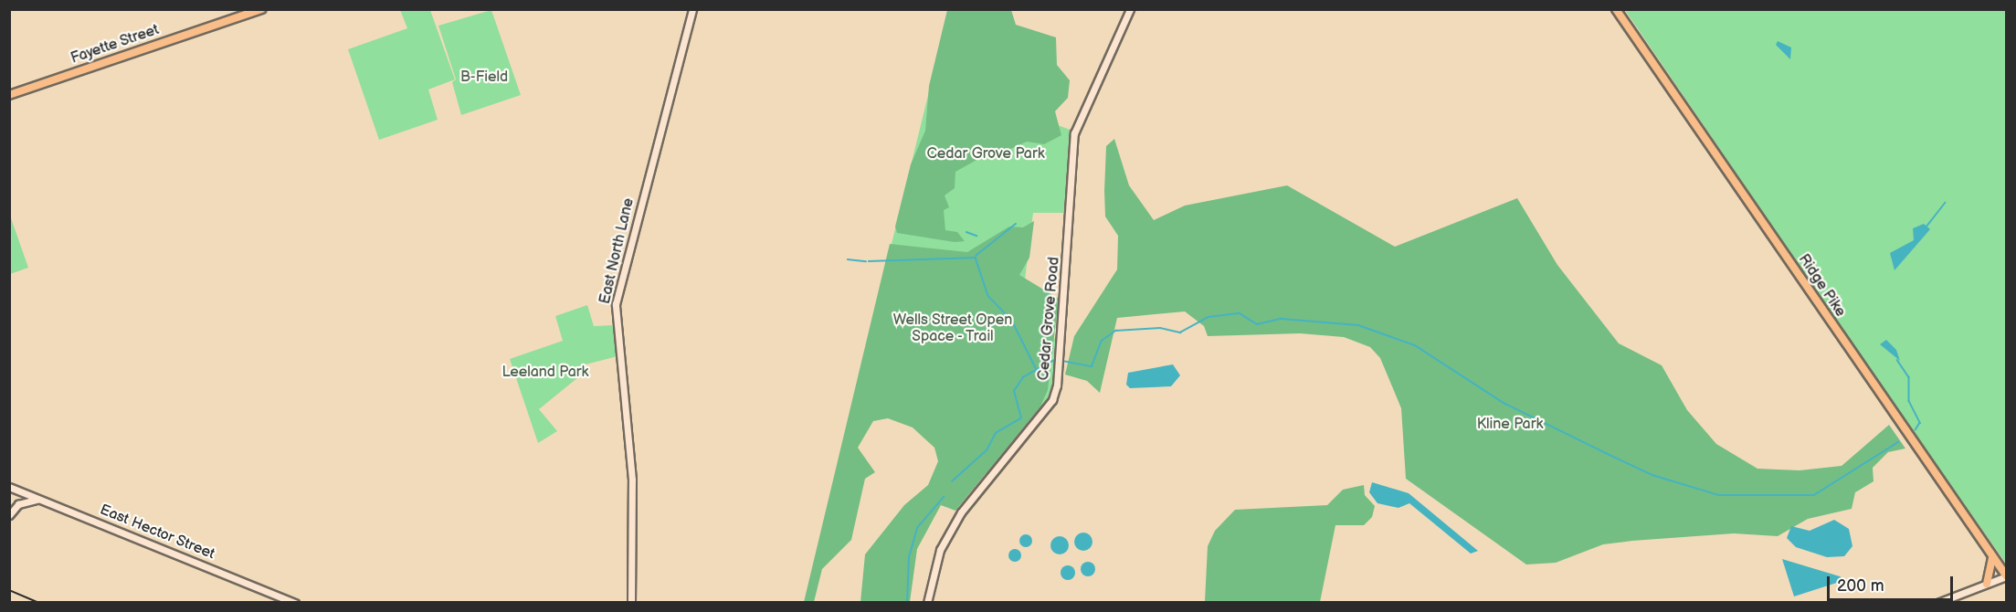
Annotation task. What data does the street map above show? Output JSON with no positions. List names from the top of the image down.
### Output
{
  "streets": {
    "main road": ["Fayette Street", "Ridge Pike"],
    "street": ["East North Lane", "Cedar Grove Road", "East Hector Street"]
  },
  "parks": [
    "B-Field",
    "Cedar Grove Park",
    "Wells Street Open Space - Trail",
    "Leeland Park",
    "Kline Park"
  ],
  "scale_bar": "200 m"
}
